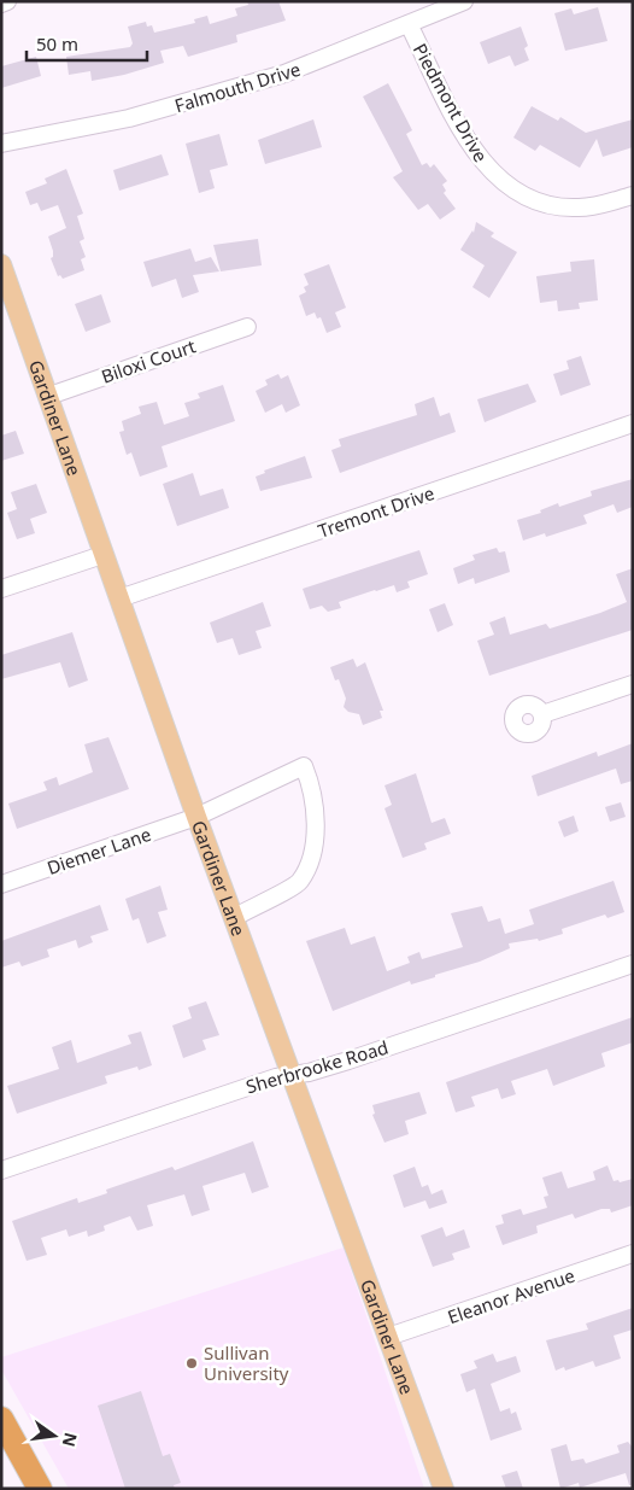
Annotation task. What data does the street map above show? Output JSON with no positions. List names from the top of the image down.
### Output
{
  "streets": {
    "main road": ["Gardiner Lane"],
    "street": [
      "Falmouth Drive",
      "Piedmont Drive",
      "Biloxi Court",
      "Tremont Drive",
      "Diemer Lane",
      "Sherbrooke Road",
      "Eleanor Avenue"
    ]
  },
  "crossings": [
    ["Falmouth Drive", "Piedmont Drive"],
    ["Biloxi Court", "Gardiner Lane"],
    ["Gardiner Lane", "Tremont Drive"],
    ["Gardiner Lane", "Diemer Lane"],
    ["Gardiner Lane", "Sherbrooke Road"],
    ["Gardiner Lane", "Eleanor Avenue"]
  ],
  "places": ["Sullivan University"],
  "scale_bar": "50 m",
  "north": "right"
}
